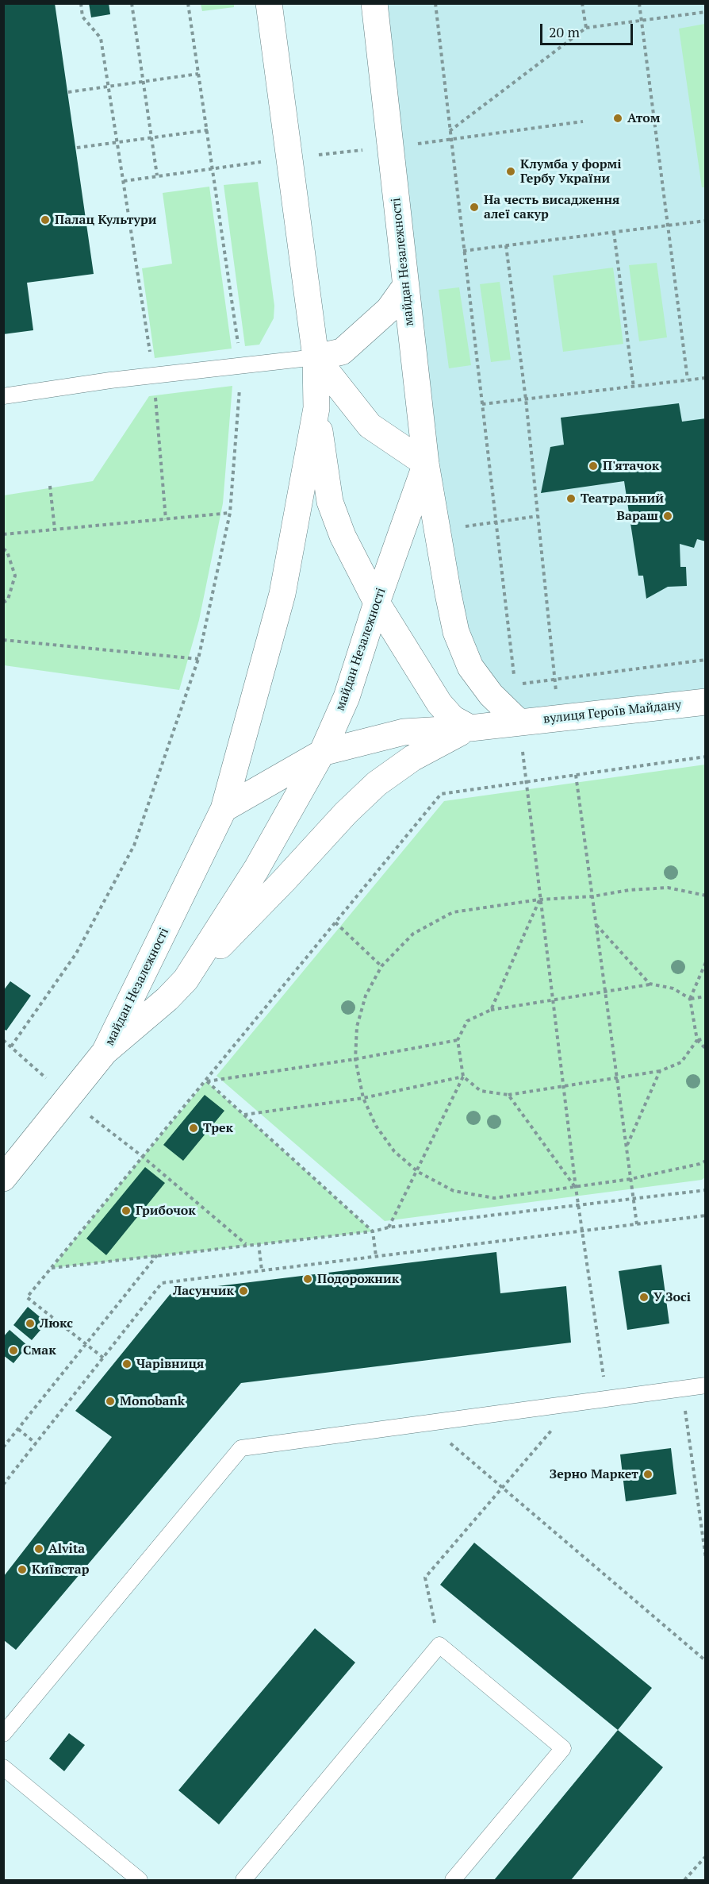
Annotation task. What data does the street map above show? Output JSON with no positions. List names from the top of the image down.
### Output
{
  "streets": {
    "main road": ["майдан Незалежності", "вулиця Героїв Майдану"]
  },
  "crossings": [
    ["майдан Незалежності", "вулиця Героїв Майдану"]
  ],
  "places": [
    "Атом",
    "Клумба у формі Гербу України",
    "На честь висадження алеї сакур",
    "Палац Культури",
    "П'ятачок",
    "Театральний",
    "Вараш",
    "Трек",
    "Грибочок",
    "Подорожник",
    "Ласунчик",
    "У Зосі",
    "Люкс",
    "Смак",
    "Чарівниця",
    "Monobank",
    "Зерно Маркет",
    "Alvita",
    "Київстар"
  ],
  "scale_bar": "20 m"
}
